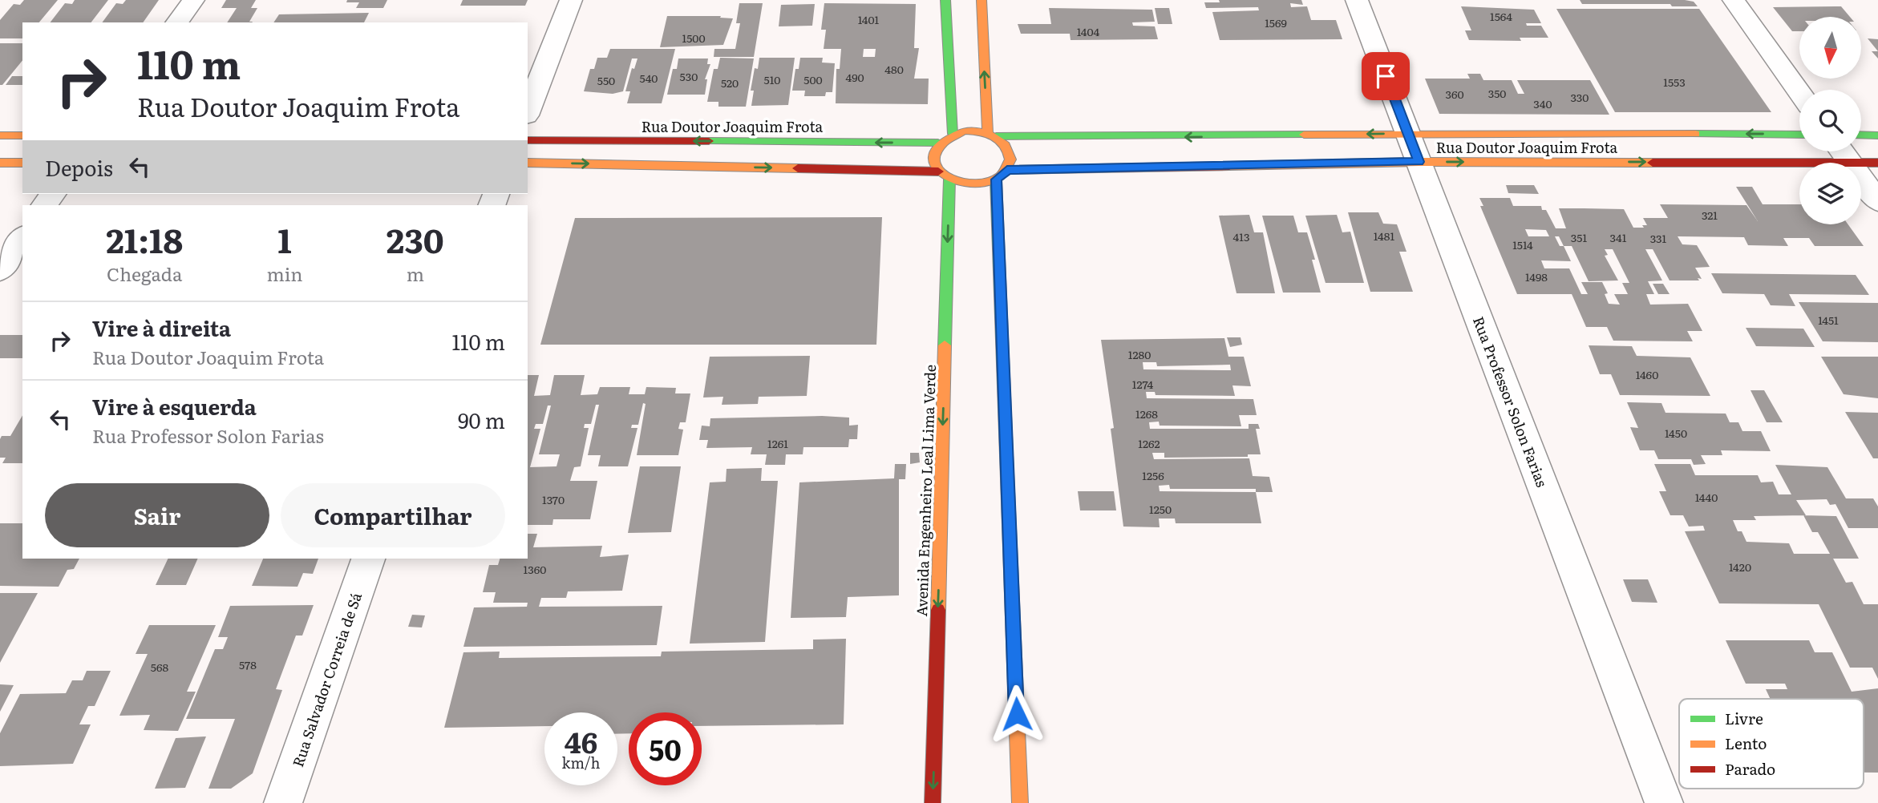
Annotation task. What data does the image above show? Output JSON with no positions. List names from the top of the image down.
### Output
{
  "streets": {
    "main road": ["Rua Doutor Joaquim Frota", "Avenida Engenheiro Leal Lima Verde"],
    "street": ["Rua Professor Solon Farias", "Rua Salvador Correia de Sá"]
  },
  "crossings": [
    ["Rua Doutor Joaquim Frota", "Rua Professor Solon Farias"],
    ["Rua Doutor Joaquim Frota", "Avenida Engenheiro Leal Lima Verde"]
  ],
  "house_numbers": [
    "1564",
    "1401",
    "1569",
    "1404",
    "1500",
    "480",
    "530",
    "490",
    "540",
    "510",
    "500",
    "550",
    "1553",
    "520",
    "350",
    "360",
    "330",
    "340",
    "321",
    "1481",
    "413",
    "351",
    "341",
    "331",
    "1514",
    "1498",
    "1451",
    "1280",
    "1460",
    "1274",
    "1268",
    "1450",
    "1261",
    "1262",
    "1256",
    "1440",
    "1370",
    "1250",
    "1420",
    "1360",
    "578",
    "568"
  ],
  "legend": ["Livre", "Lento", "Parado"],
  "north": "bottom",
  "page": {
    "turn": ["110 m", "Rua Doutor Joaquim Frota"],
    "then": "Depois",
    "eta": [
      "21:18",
      "Chegada",
      "1",
      "min",
      "230",
      "m"
    ],
    "list": [
      {
        "name": "Vire à direita",
        "note": "Rua Doutor Joaquim Frota",
        "value": "110 m"
      },
      {
        "name": "Vire à esquerda",
        "note": "Rua Professor Solon Farias",
        "value": "90 m"
      }
    ],
    "buttons": ["Sair", "Compartilhar"],
    "speed": "46 km/h",
    "limit": "50"
  }
}
